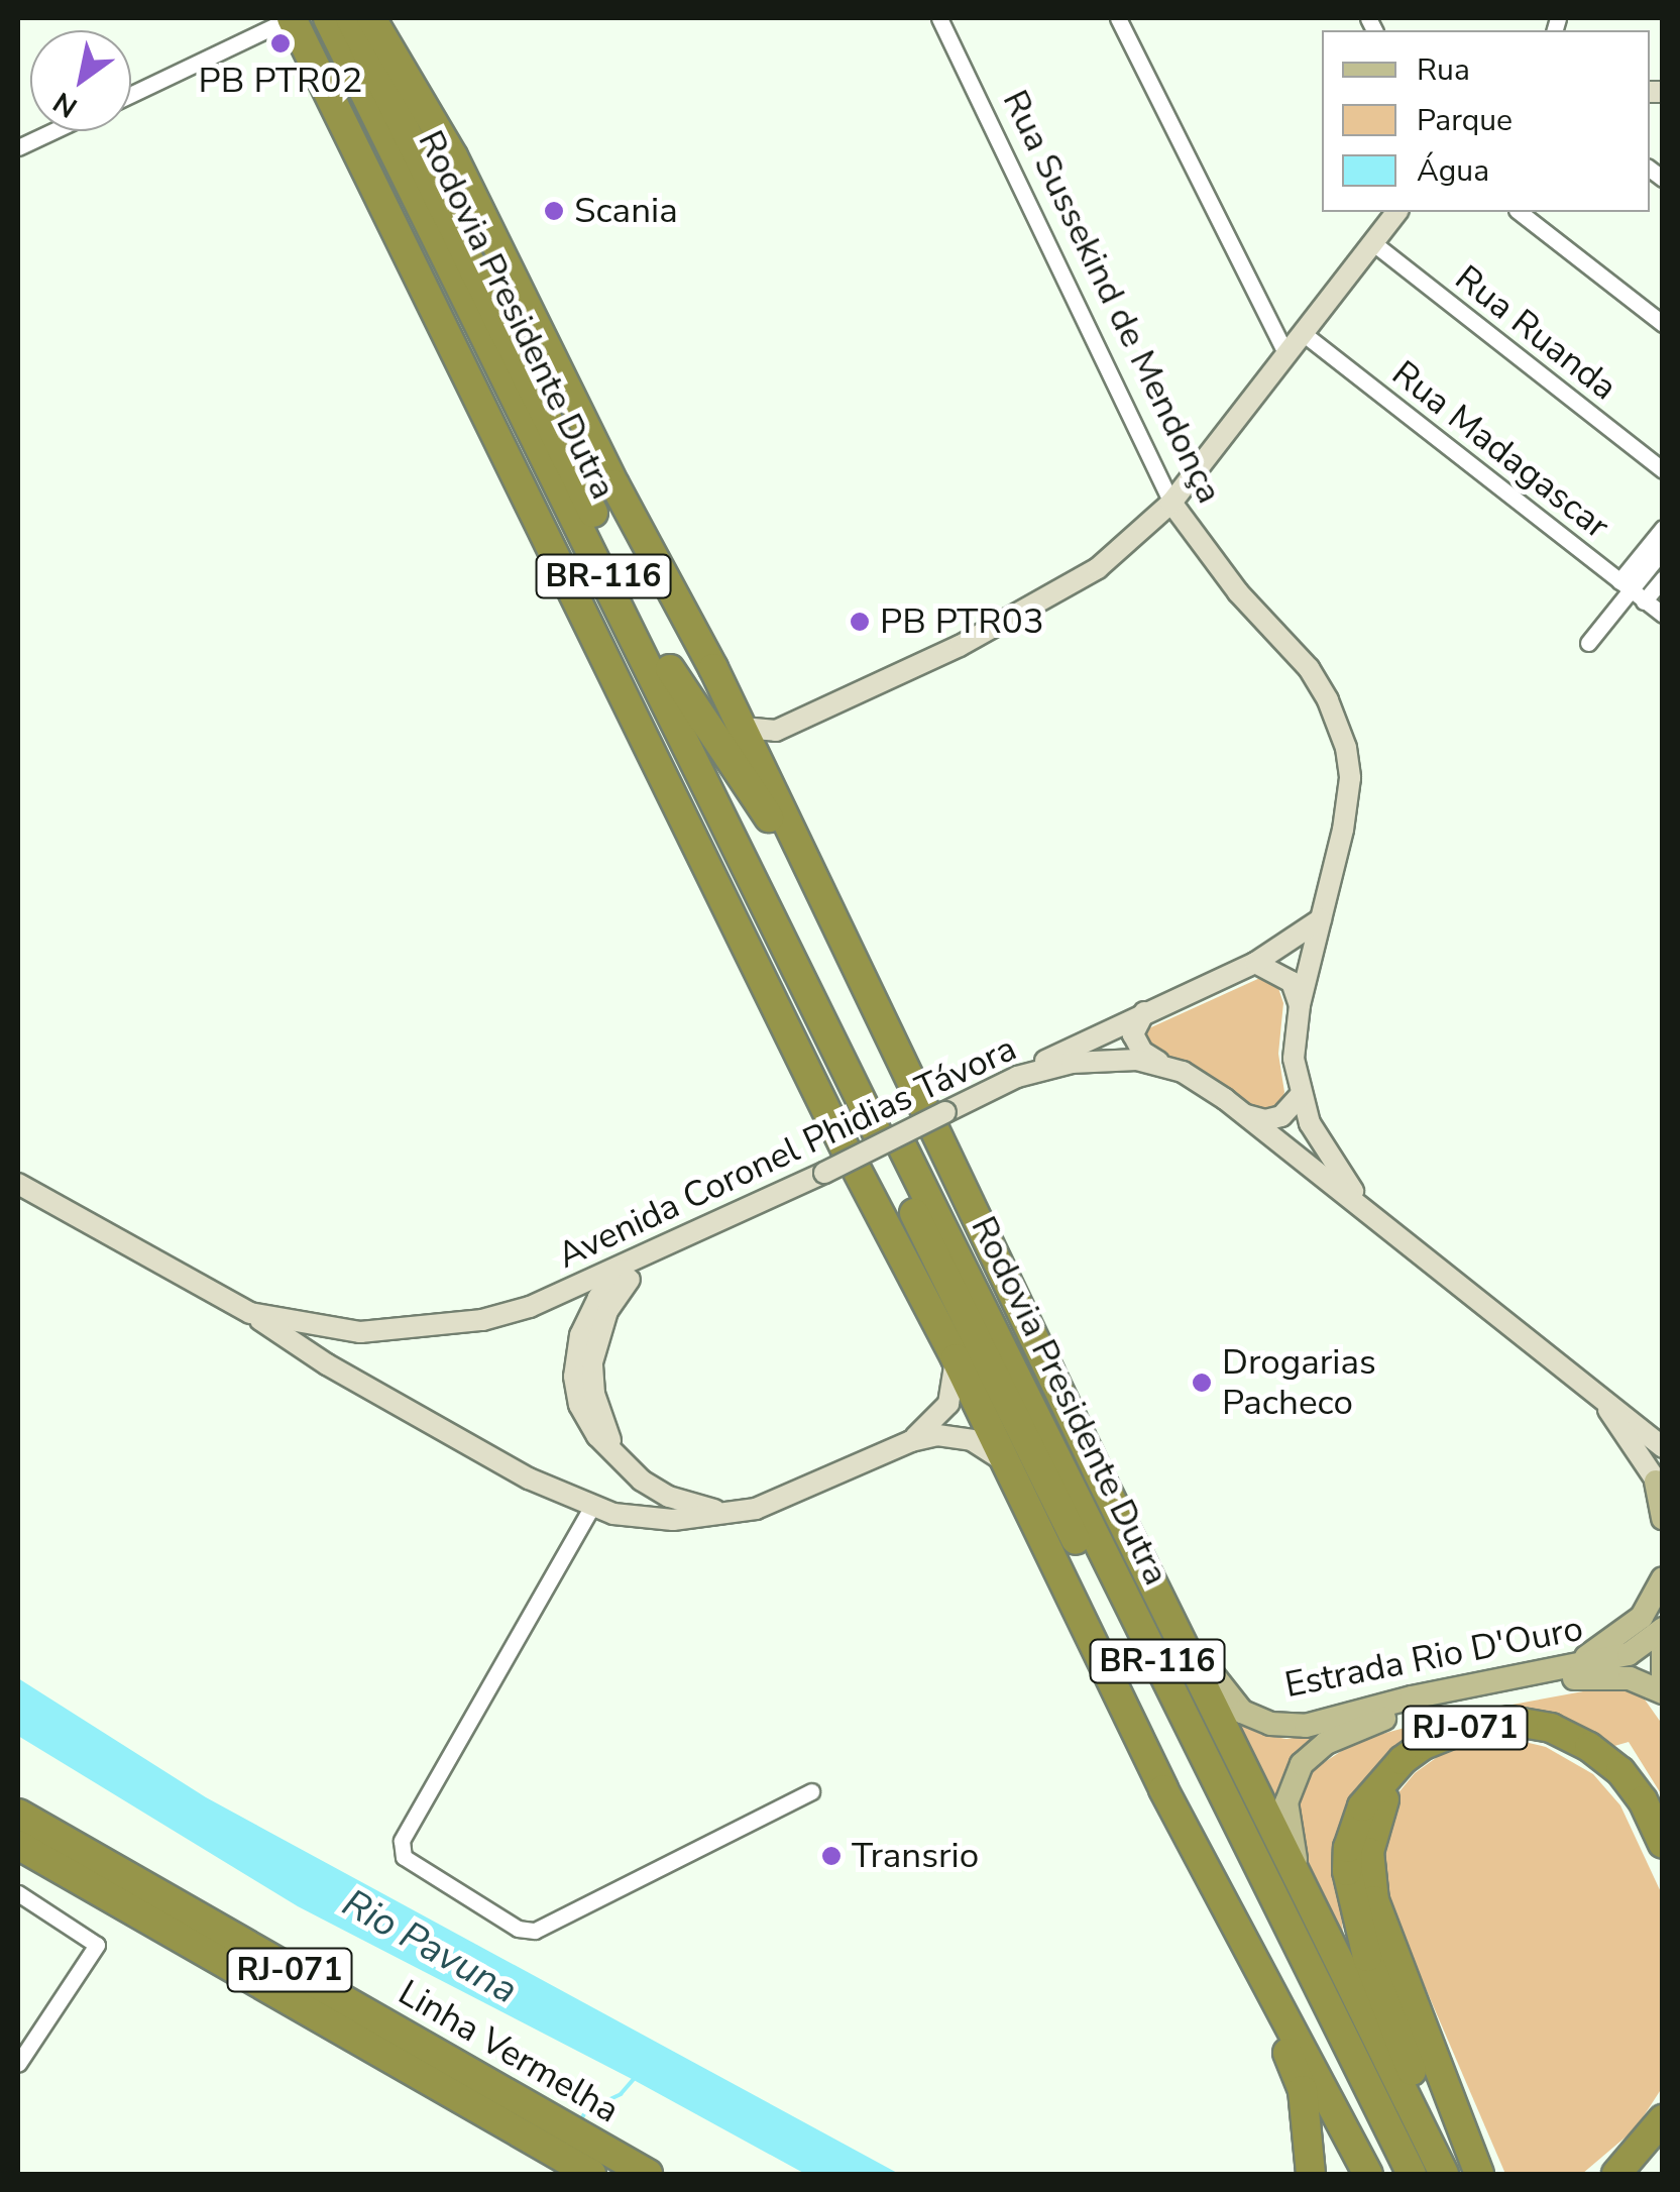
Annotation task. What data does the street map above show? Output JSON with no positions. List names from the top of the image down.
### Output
{
  "streets": {
    "highway": [
      "Rodovia Presidente Dutra",
      "BR-116",
      "RJ-071",
      "Linha Vermelha"
    ],
    "main road": ["Estrada Rio D'Ouro"],
    "street": [
      "Rua Sussekind de Mendonça",
      "Rua Ruanda",
      "Rua Madagascar",
      "Avenida Coronel Phidias Távora"
    ]
  },
  "crossings": [
    ["Rua Sussekind de Mendonça", "Avenida Coronel Phidias Távora"],
    ["Rodovia Presidente Dutra", "BR-116"],
    ["Rodovia Presidente Dutra", "Avenida Coronel Phidias Távora"],
    ["BR-116", "Avenida Coronel Phidias Távora"],
    ["BR-116", "Estrada Rio D'Ouro"],
    ["BR-116", "RJ-071"]
  ],
  "water": ["Rio Pavuna"],
  "places": [
    "PB PTR02",
    "Scania",
    "PB PTR03",
    "Drogarias Pacheco",
    "Transrio"
  ],
  "legend": ["Rua", "Parque", "Água"],
  "north": "bottom left"
}
